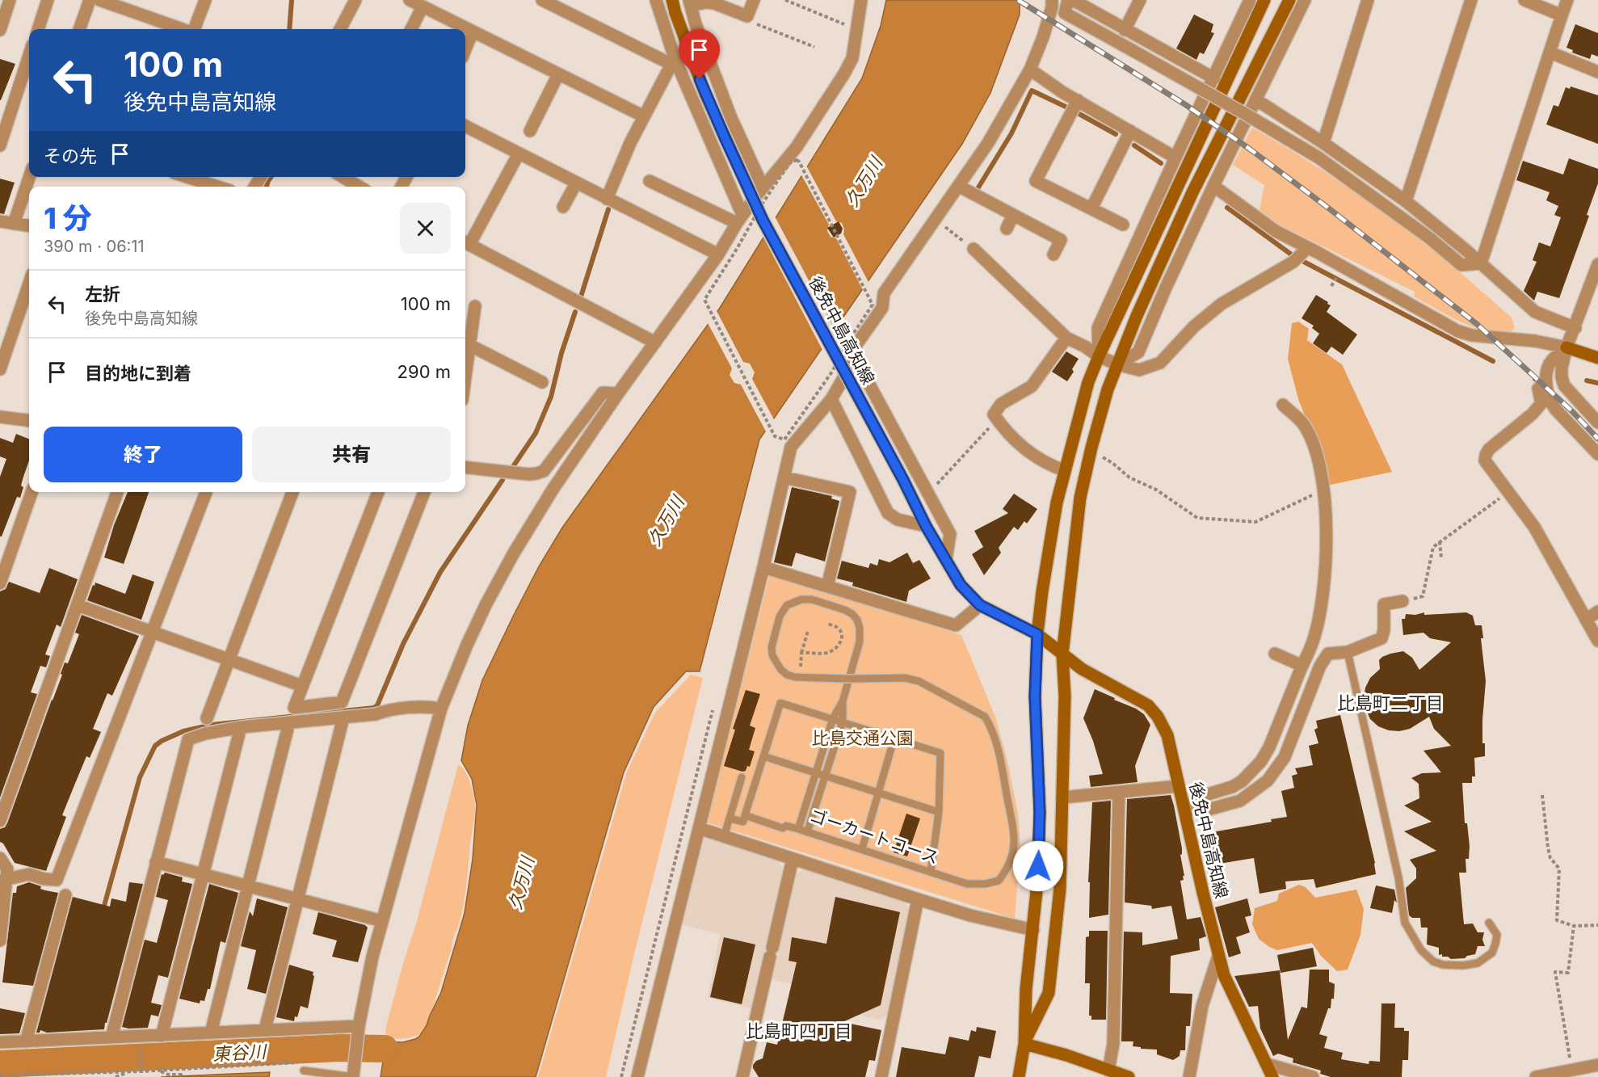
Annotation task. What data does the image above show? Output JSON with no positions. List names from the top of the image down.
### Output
{
  "streets": {
    "main road": ["後免中島高知線"],
    "lane": ["ゴーカートコース"]
  },
  "districts": ["比島町二丁目", "比島町四丁目"],
  "water": ["久万川", "東谷川"],
  "parks": ["比島交通公園"],
  "page": {
    "turn": ["100 m", "後免中島高知線"],
    "then": "その先",
    "heading": ["1 分", "390 m · 06:11"],
    "list": [
      {
        "name": "左折",
        "note": "後免中島高知線",
        "value": "100 m"
      },
      {
        "name": "目的地に到着",
        "value": "290 m"
      }
    ],
    "buttons": ["終了", "共有"]
  }
}
